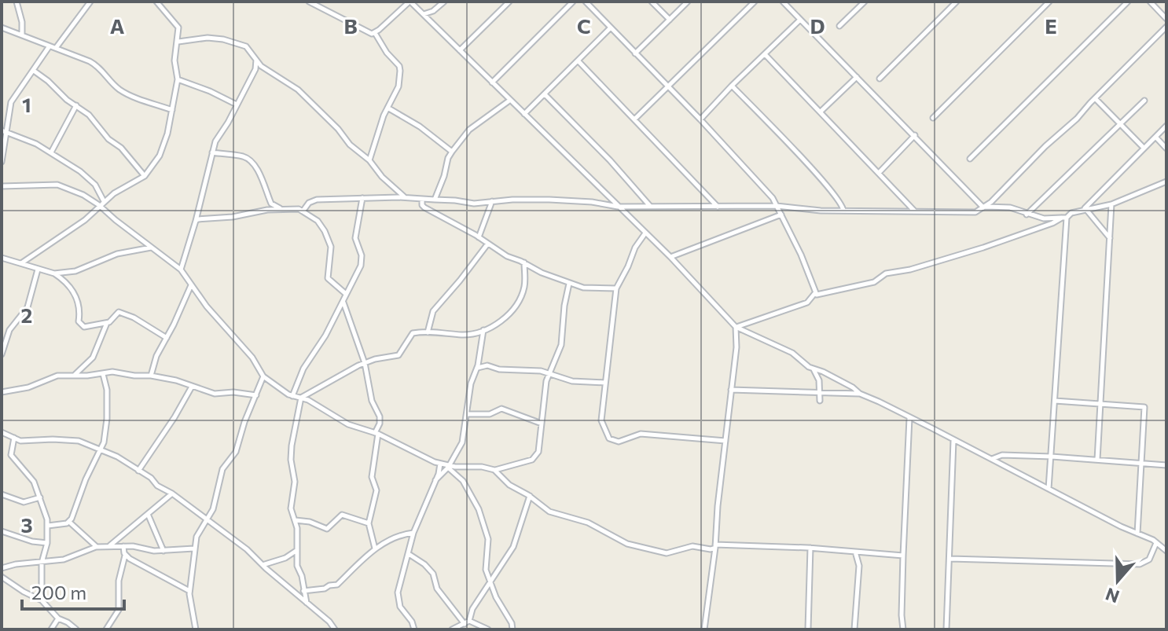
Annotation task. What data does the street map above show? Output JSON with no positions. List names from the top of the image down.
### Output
{
  "scale_bar": "200 m",
  "north": "bottom",
  "grid": {
    "columns": [
      "A",
      "B",
      "C",
      "D",
      "E"
    ],
    "rows": ["1", "2", "3"]
  }
}
